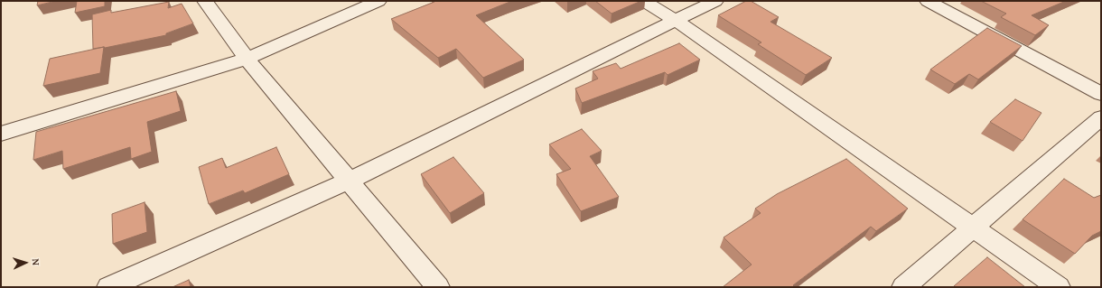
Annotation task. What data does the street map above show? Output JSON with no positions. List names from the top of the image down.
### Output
{
  "north": "right"
}
